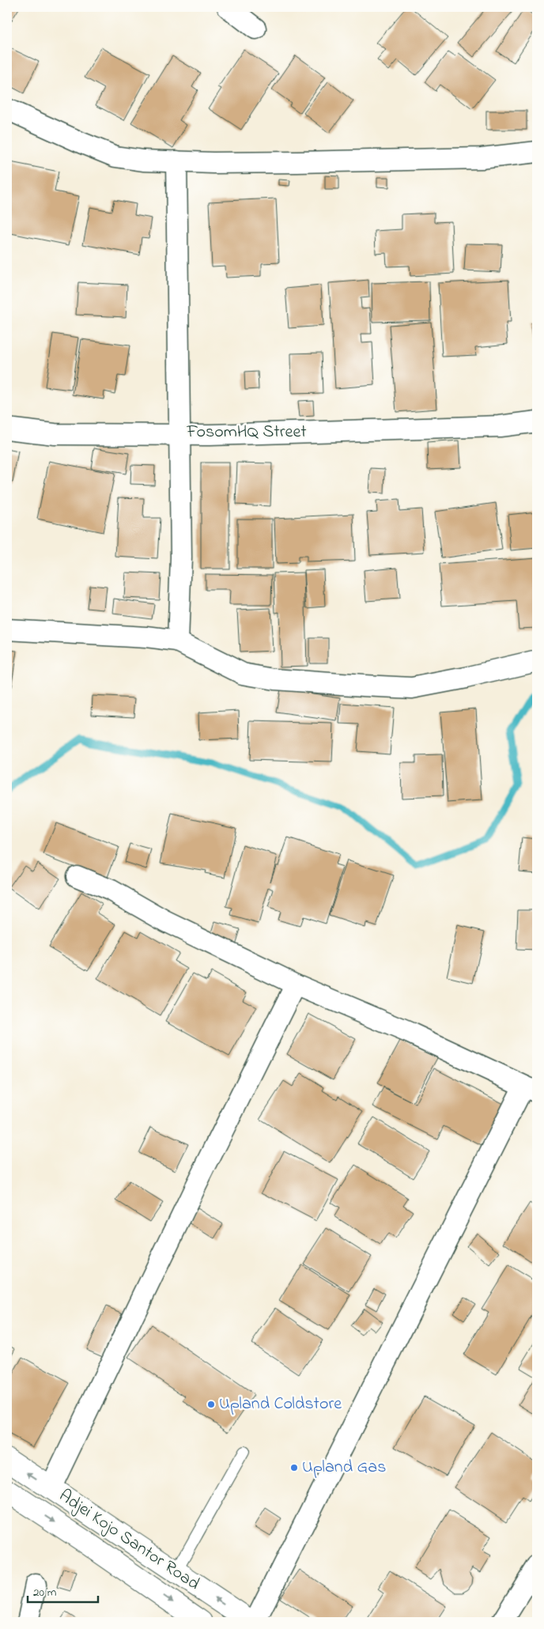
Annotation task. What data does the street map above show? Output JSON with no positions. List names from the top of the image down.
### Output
{
  "streets": {
    "street": ["FosomHQ Street", "Adjei Kojo Santor Road"]
  },
  "places": ["Upland Coldstore", "Upland Gas"],
  "scale_bar": "20 m"
}
